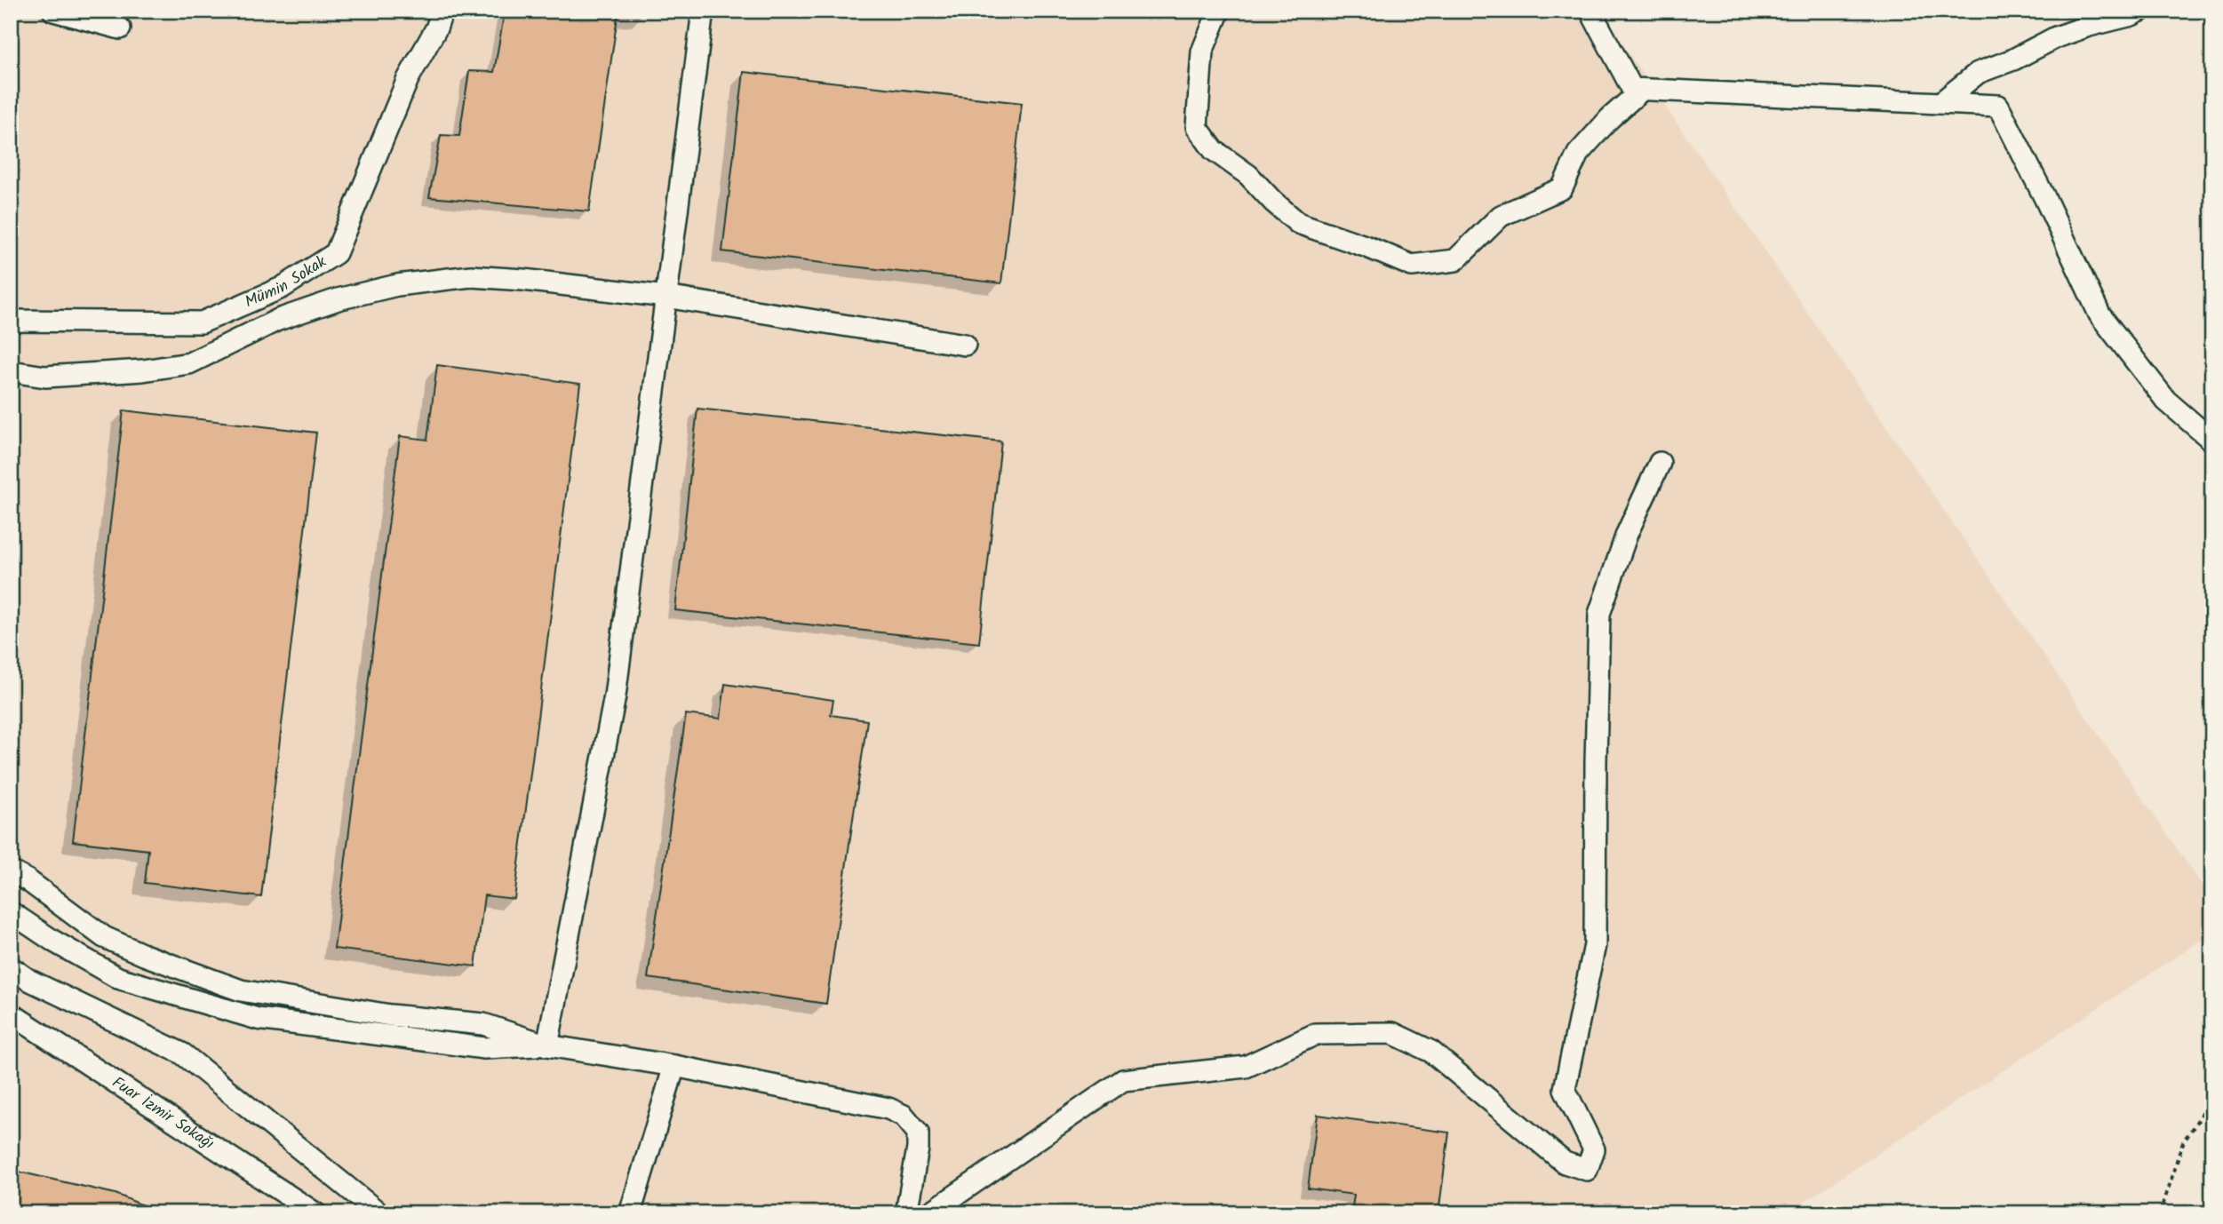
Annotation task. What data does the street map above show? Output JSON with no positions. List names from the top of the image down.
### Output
{
  "streets": {
    "street": ["Mümin Sokak", "Fuar İzmir Sokağı"]
  }
}
